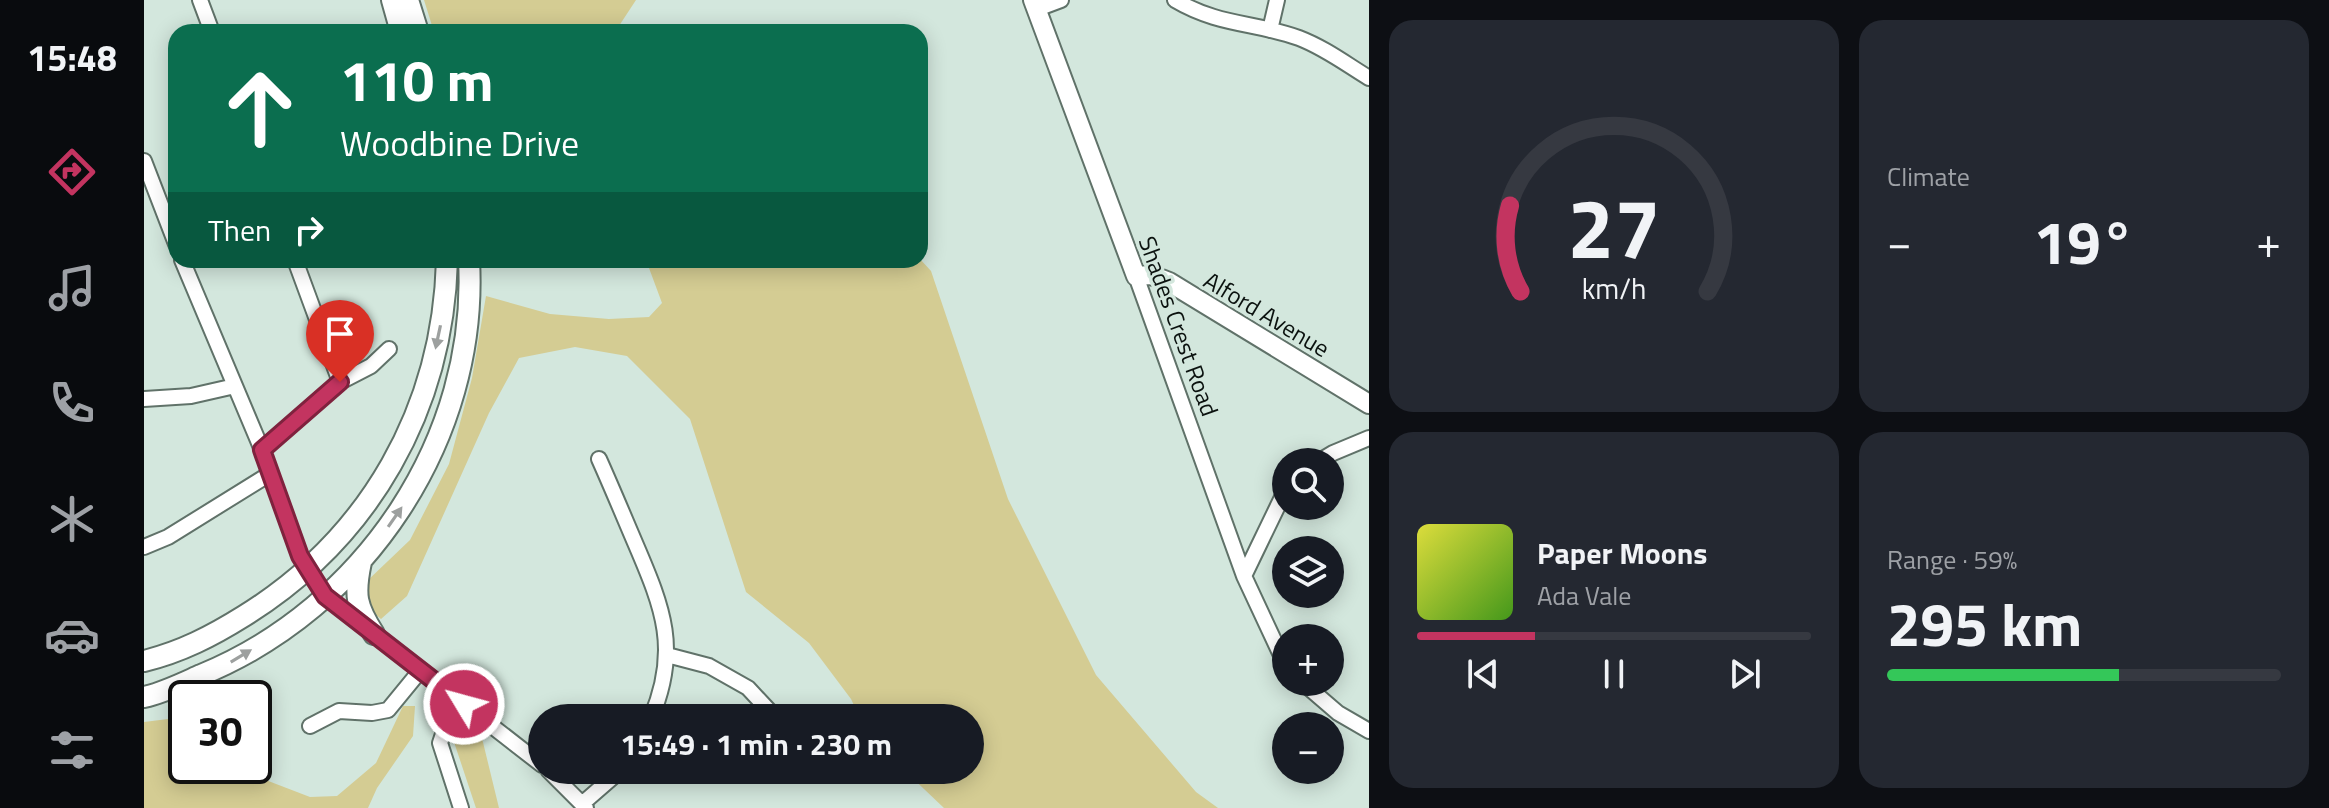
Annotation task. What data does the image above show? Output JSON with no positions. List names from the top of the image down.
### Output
{
  "streets": {
    "street": ["Alford Avenue", "Shades Crest Road"]
  },
  "crossings": [
    ["Alford Avenue", "Shades Crest Road"]
  ],
  "page": {
    "tabs": "15:48",
    "tile": [
      "Climate",
      ["Range · 59%", "295 km"]
    ],
    "turn": ["110 m", "Woodbine Drive"],
    "then": "Then",
    "heat": ["−", "19°", "+"],
    "map_buttons": ["+", "−"],
    "song": ["Paper Moons", "Ada Vale"],
    "limit": "30",
    "trip": "15:49 · 1 min · 230 m",
    "gauge": ["27", "km/h"]
  }
}
